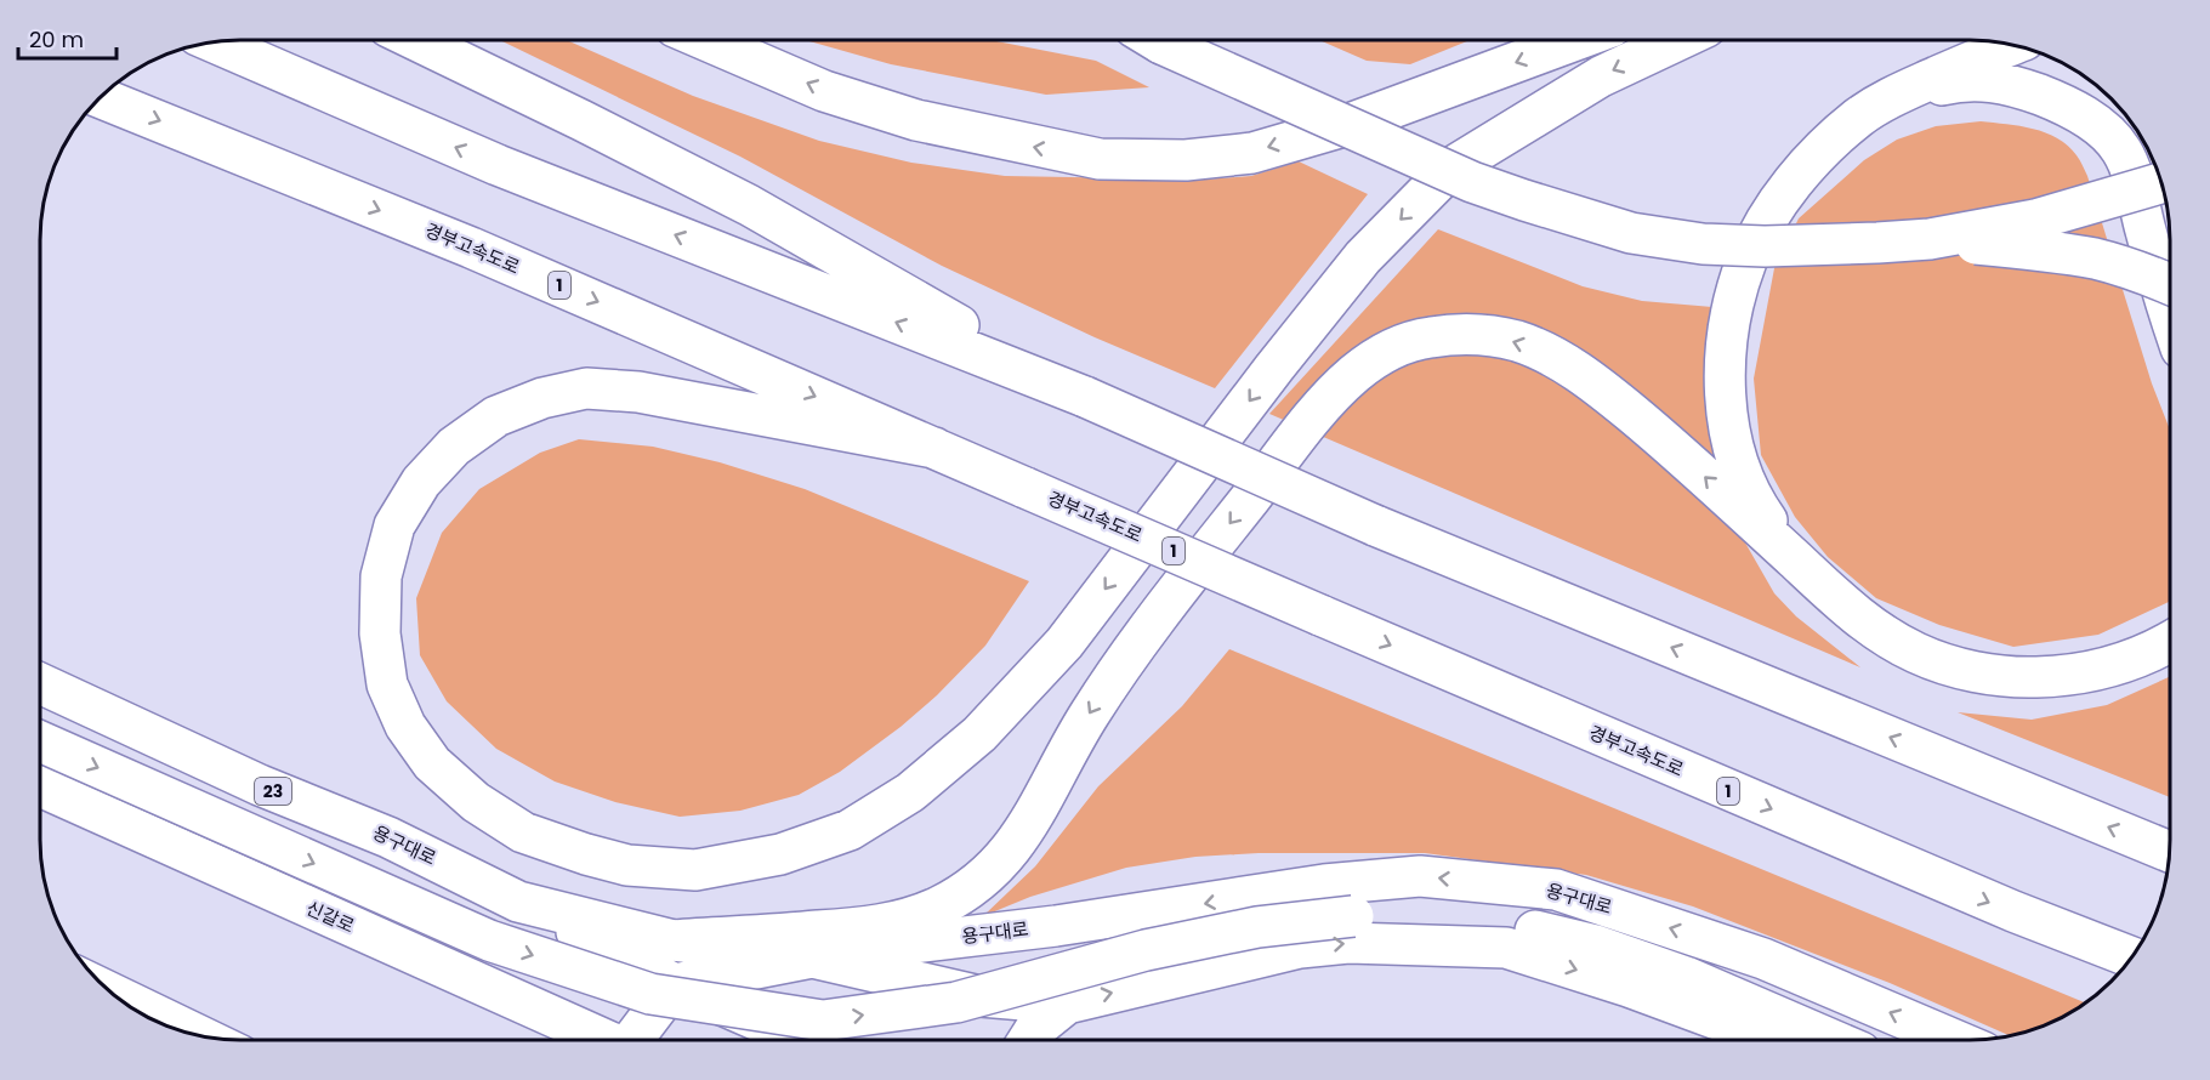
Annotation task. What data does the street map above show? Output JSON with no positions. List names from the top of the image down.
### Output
{
  "streets": {
    "main road": [
      "경부고속도로",
      "1",
      "23",
      "용구대로",
      "신갈로"
    ]
  },
  "scale_bar": "20 m"
}
